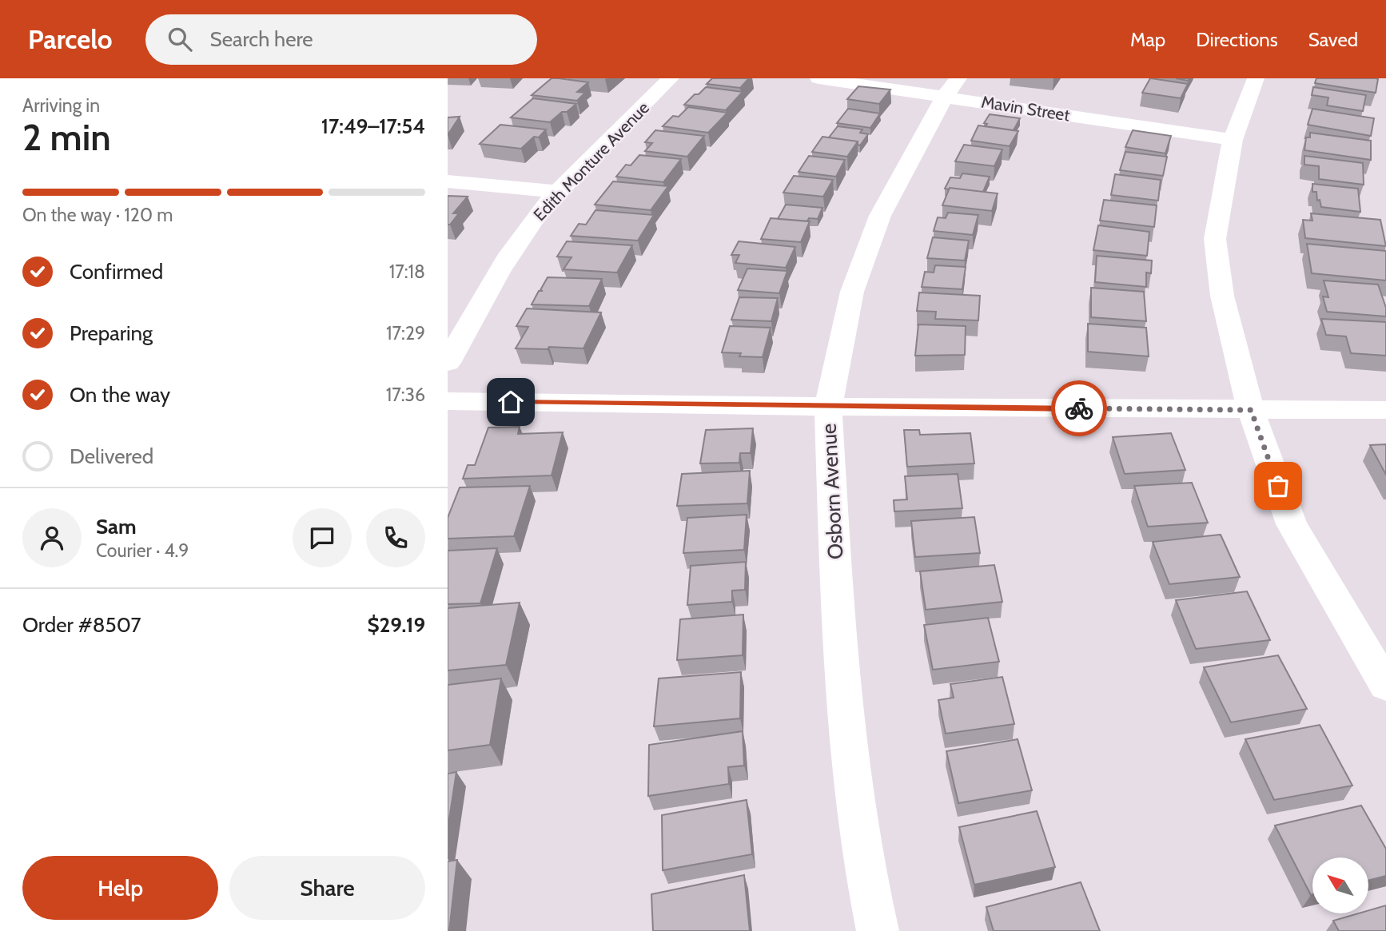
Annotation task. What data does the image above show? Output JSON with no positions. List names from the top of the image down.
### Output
{
  "streets": {
    "street": ["Mavin Street", "Edith Monture Avenue", "Osborn Avenue"]
  },
  "crossings": [
    ["Mavin Street", "Osborn Avenue"]
  ],
  "north": "top left",
  "page": {
    "header": "Parcelo",
    "search": "Search here",
    "nav": ["Map", "Directions", "Saved"],
    "heading": ["2 min", "Arriving in", "17:49–17:54"],
    "panel": [
      "Sam",
      "Courier · 4.9",
      "Order #8507",
      "$29.19"
    ],
    "bar": "On the way · 120 m",
    "list": [
      ["Confirmed", "17:18"],
      ["Preparing", "17:29"],
      ["On the way", "17:36"],
      "Delivered"
    ],
    "buttons": ["Help", "Share"]
  }
}
